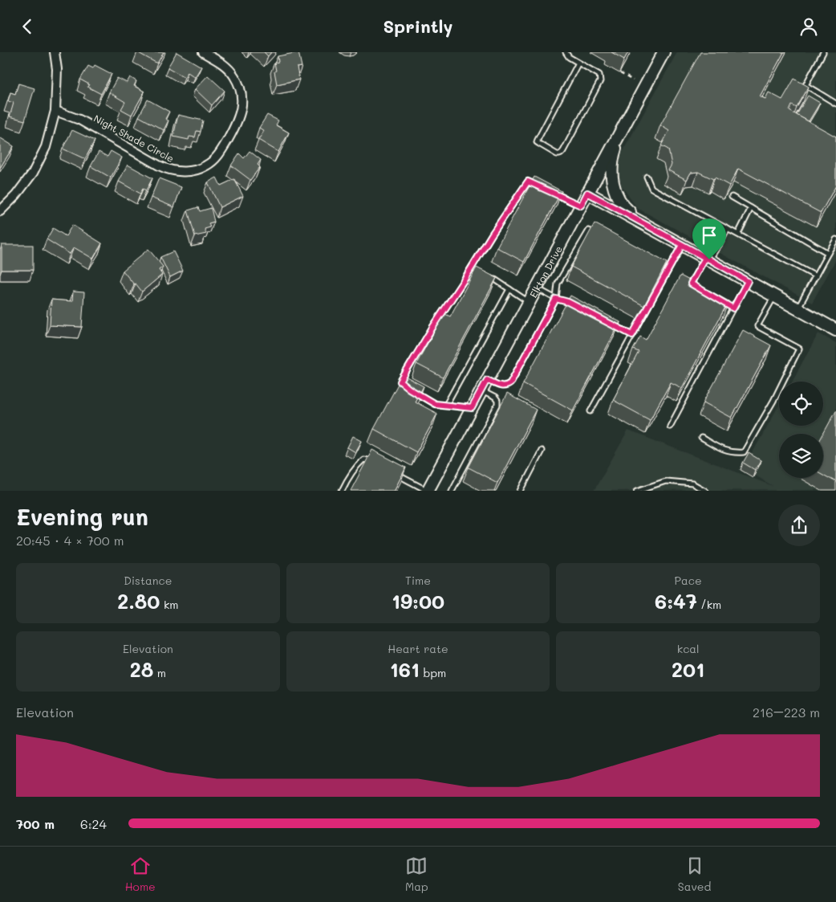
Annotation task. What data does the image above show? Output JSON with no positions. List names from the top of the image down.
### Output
{
  "streets": {
    "street": ["Night Shade Circle", "Elkton Drive"]
  },
  "page": {
    "header": "Sprintly",
    "heading": ["Evening run", "20:45 · 4 × 700 m"],
    "stats": [
      ["Distance", "2.80 km"],
      ["Time", "19:00"],
      ["Pace", "6:47 /km"],
      ["Elevation", "28 m"],
      ["Heart rate", "161 bpm"],
      ["kcal", "201"]
    ],
    "chart": ["Elevation", "216–223 m"],
    "list": [
      {
        "name": "700 m",
        "note": "6:24"
      }
    ],
    "tabs": ["Home", "Map", "Saved"]
  }
}
